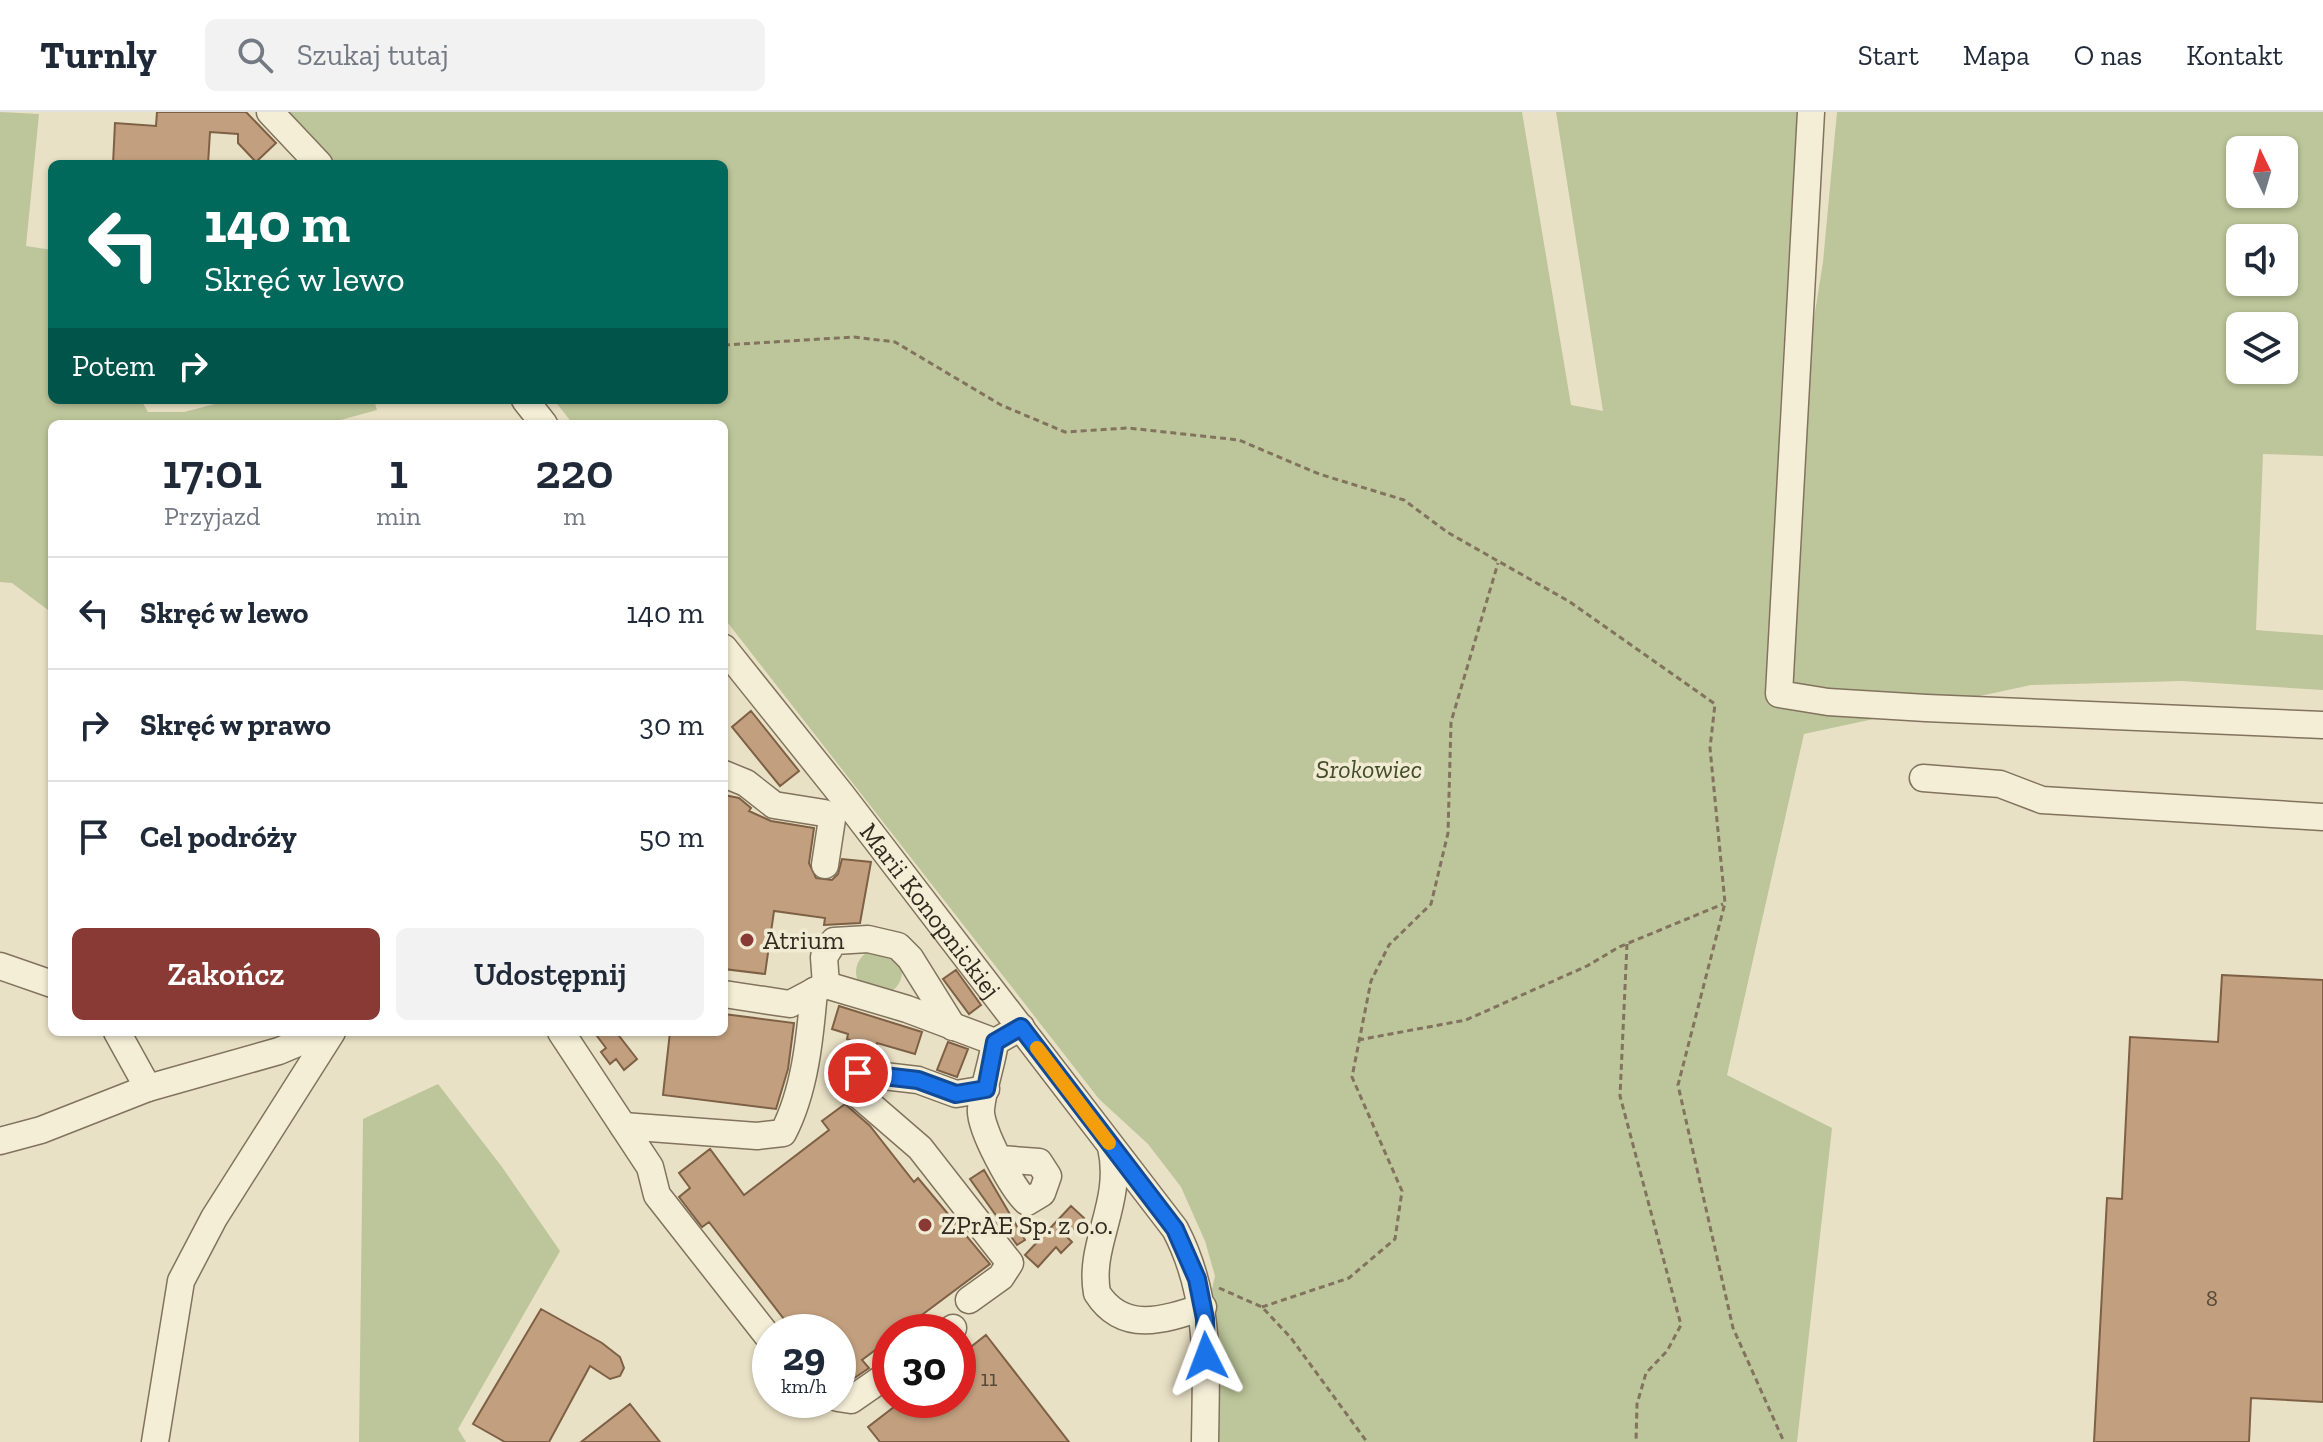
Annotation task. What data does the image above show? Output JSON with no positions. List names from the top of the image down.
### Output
{
  "streets": {
    "street": ["Marii Konopnickiej"]
  },
  "parks": ["Srokowiec"],
  "places": ["Atrium", "ZPrAE Sp. z o.o."],
  "house_numbers": ["8", "11"],
  "north": "top",
  "page": {
    "header": "Turnly",
    "search": "Szukaj tutaj",
    "nav": [
      "Start",
      "Mapa",
      "O nas",
      "Kontakt"
    ],
    "turn": ["140 m", "Skręć w lewo"],
    "then": "Potem",
    "eta": [
      "17:01",
      "Przyjazd",
      "1",
      "min",
      "220",
      "m"
    ],
    "list": [
      {
        "name": "Skręć w lewo",
        "value": "140 m"
      },
      {
        "name": "Skręć w prawo",
        "value": "30 m"
      },
      {
        "name": "Cel podróży",
        "value": "50 m"
      }
    ],
    "buttons": ["Zakończ", "Udostępnij"],
    "speed": "29 km/h",
    "limit": "30"
  }
}
